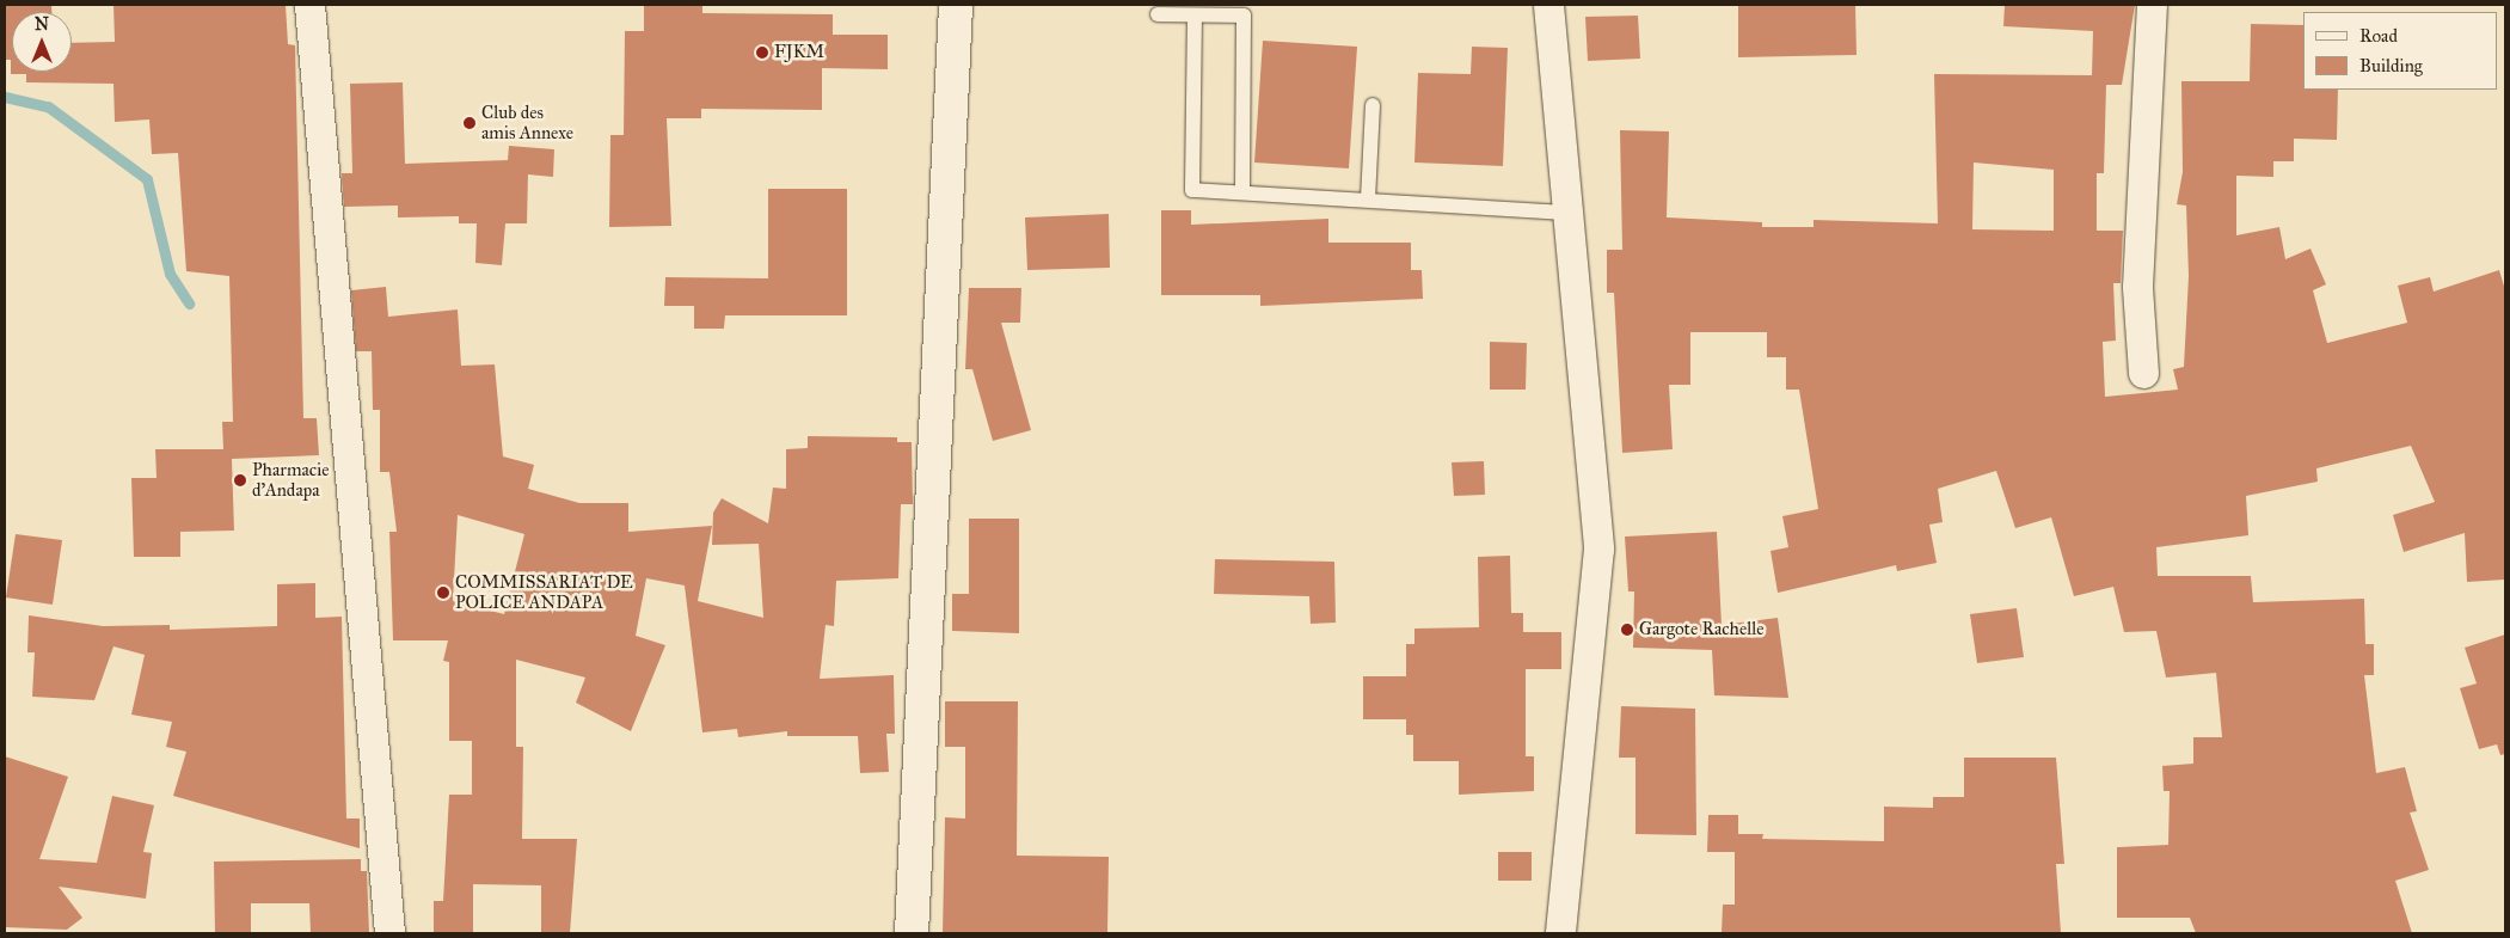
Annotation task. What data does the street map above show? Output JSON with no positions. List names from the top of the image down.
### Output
{
  "places": [
    "FJKM",
    "Club des amis Annexe",
    "Pharmacie d'Andapa",
    "COMMISSARIAT DE POLICE ANDAPA",
    "Gargote Rachelle"
  ],
  "legend": ["Road", "Building"],
  "north": "top"
}
